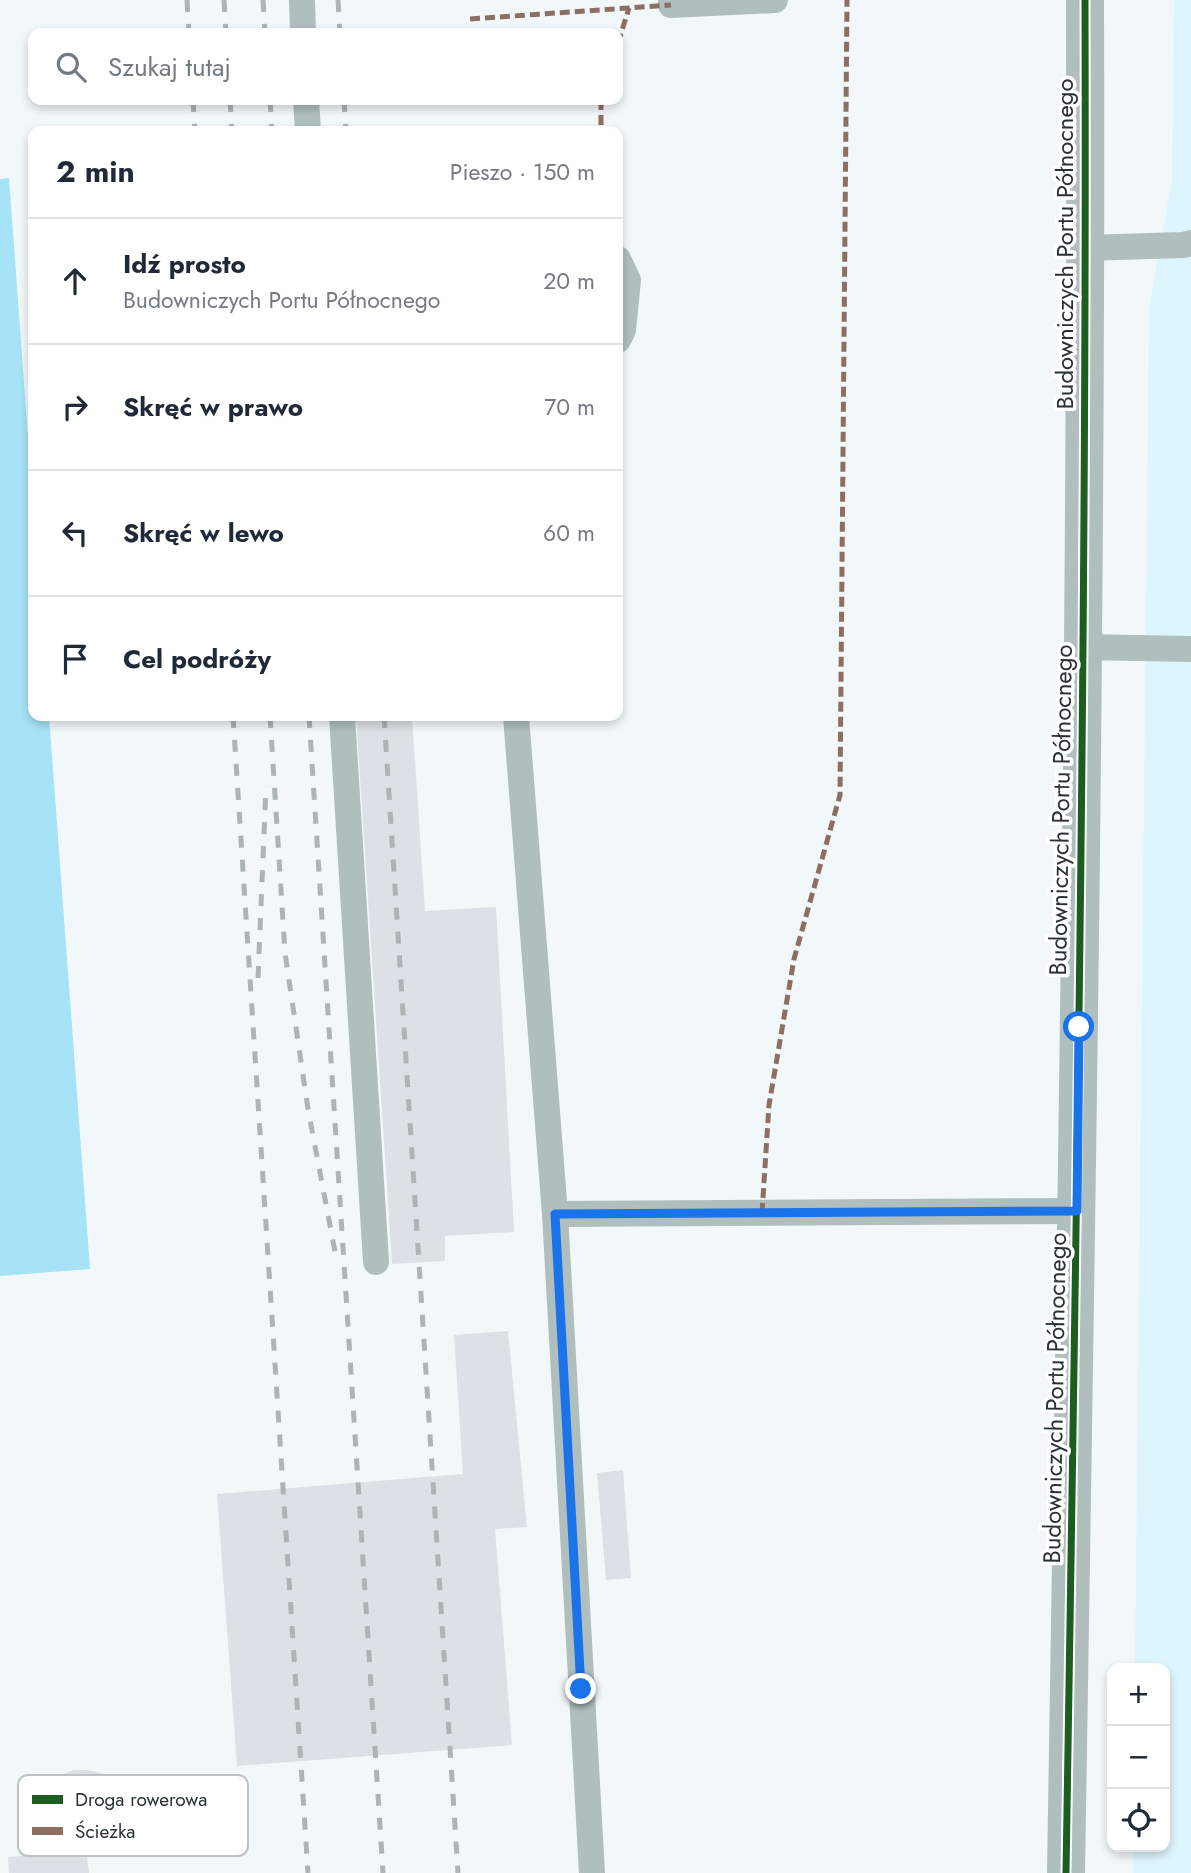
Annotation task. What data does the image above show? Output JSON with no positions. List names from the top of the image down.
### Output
{
  "streets": {
    "street": ["Budowniczych Portu Północnego"]
  },
  "legend": ["Droga rowerowa", "Ścieżka"],
  "page": {
    "search": "Szukaj tutaj",
    "heading": ["2 min", "Pieszo · 150 m"],
    "list": [
      ["Idź prosto", "Budowniczych Portu Północnego", "20 m"],
      ["Skręć w prawo", "70 m"],
      ["Skręć w lewo", "60 m"],
      "Cel podróży"
    ],
    "map_buttons": ["+", "−"]
  }
}
